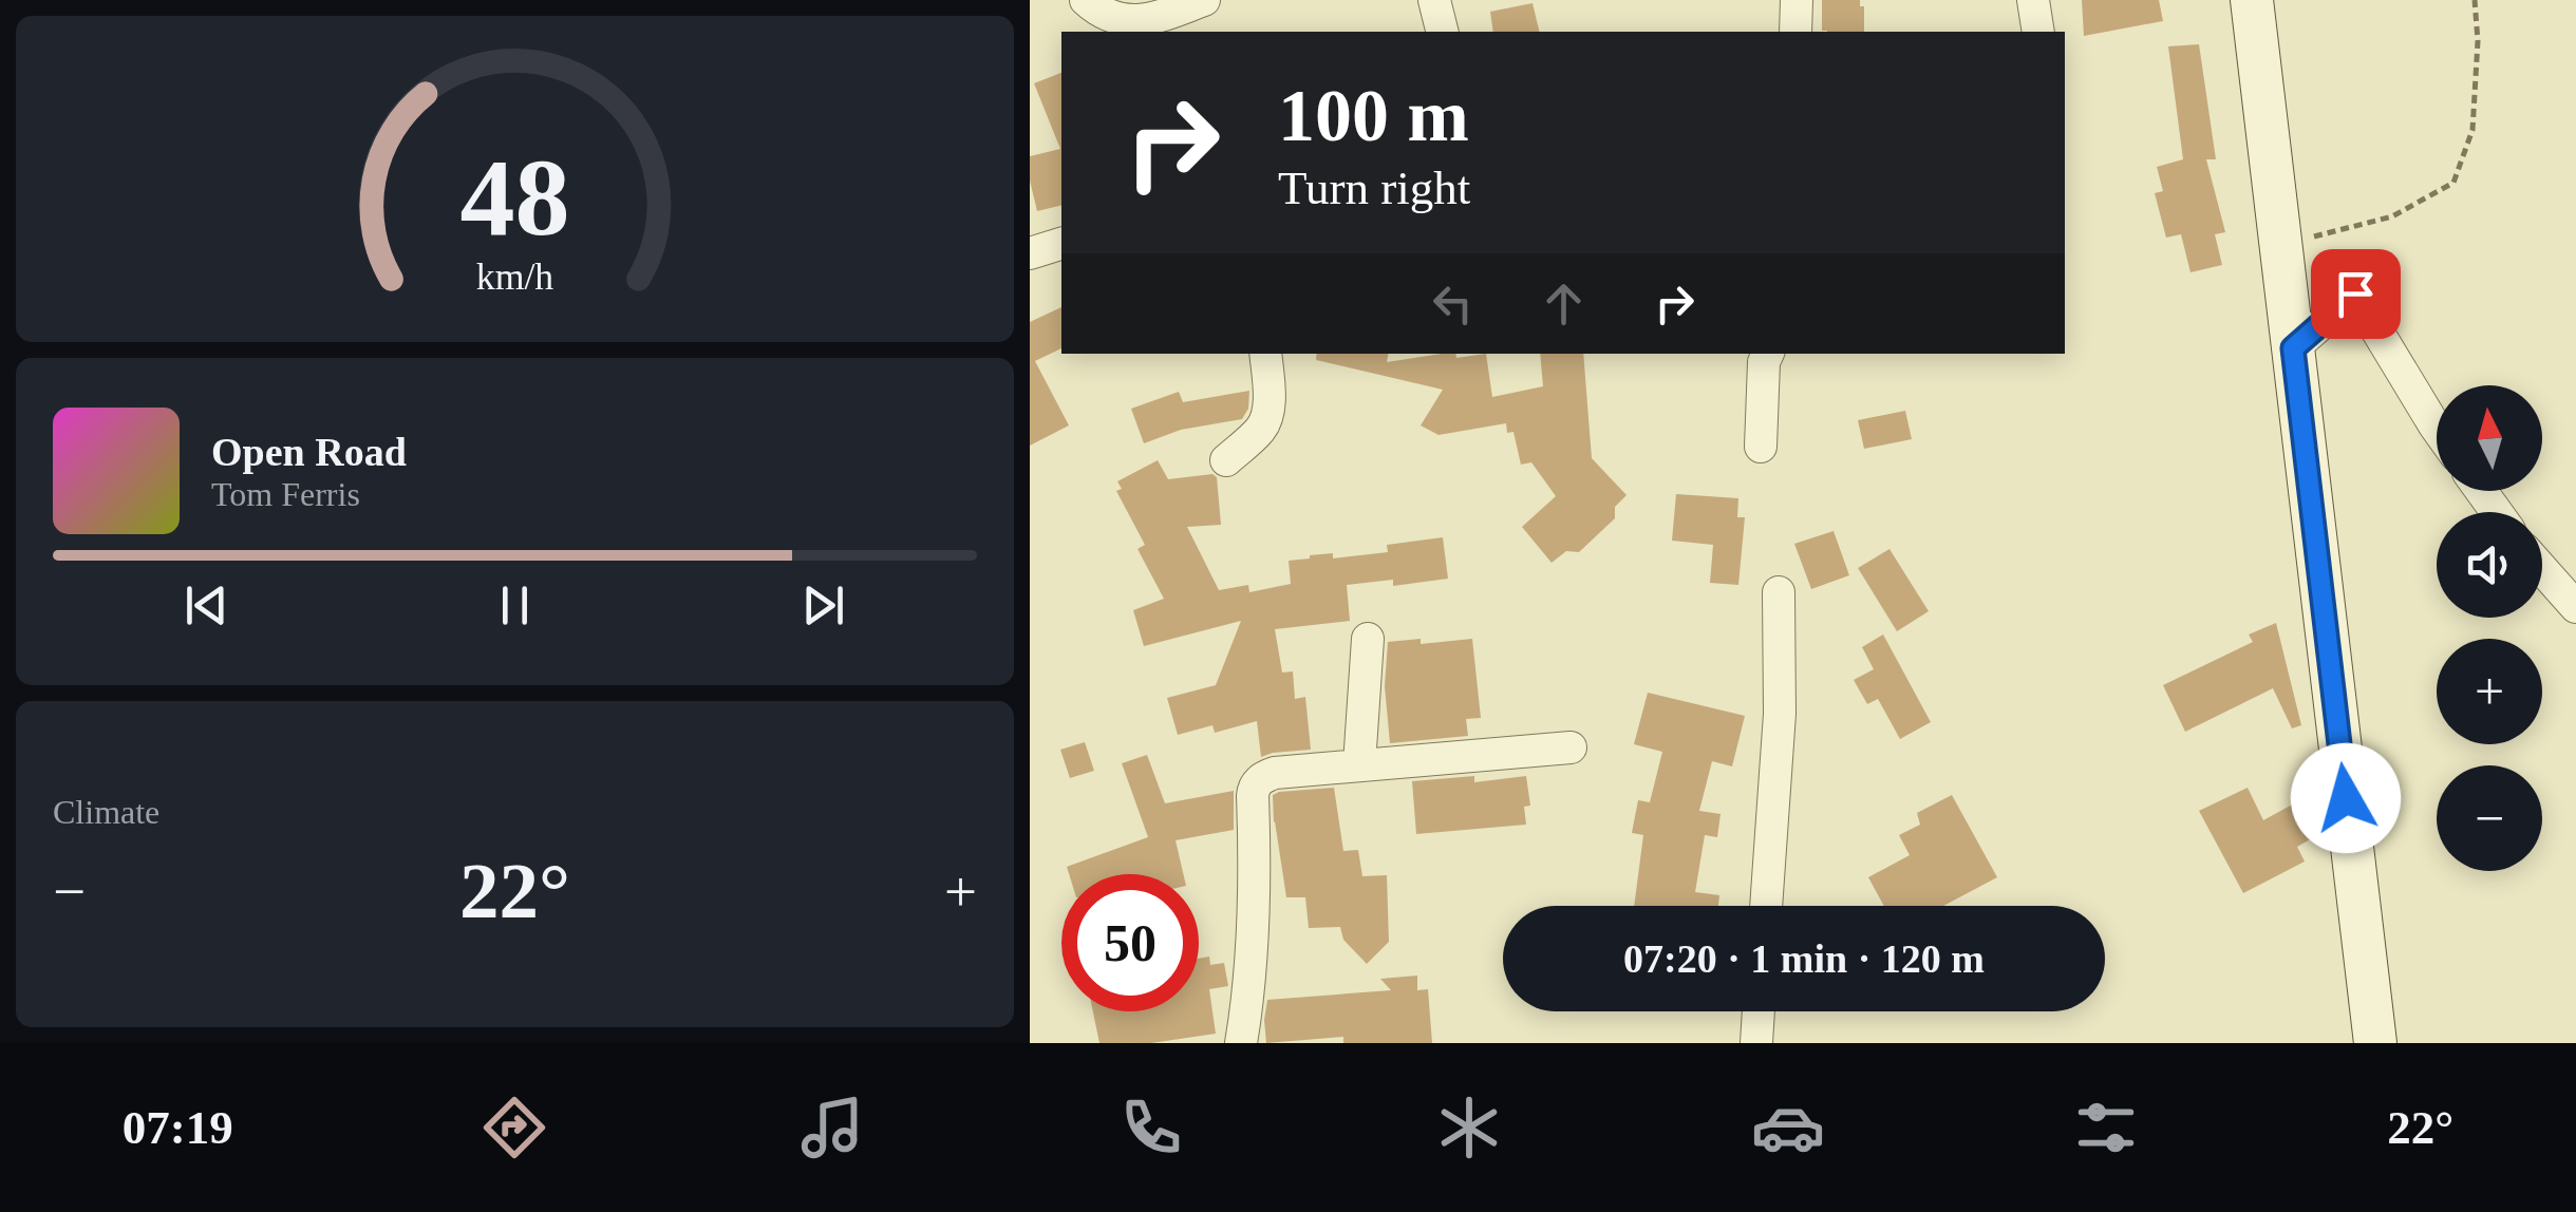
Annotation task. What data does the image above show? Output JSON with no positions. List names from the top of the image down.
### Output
{
  "north": "top",
  "page": {
    "turn": ["100 m", "Turn right"],
    "map_buttons": ["+", "−"],
    "song": ["Open Road", "Tom Ferris"],
    "tile": "Climate",
    "heat": ["−", "22°", "+"],
    "limit": "50",
    "trip": "07:20 · 1 min · 120 m",
    "tabs": ["07:19", "22°"],
    "gauge": ["48", "km/h"]
  }
}
